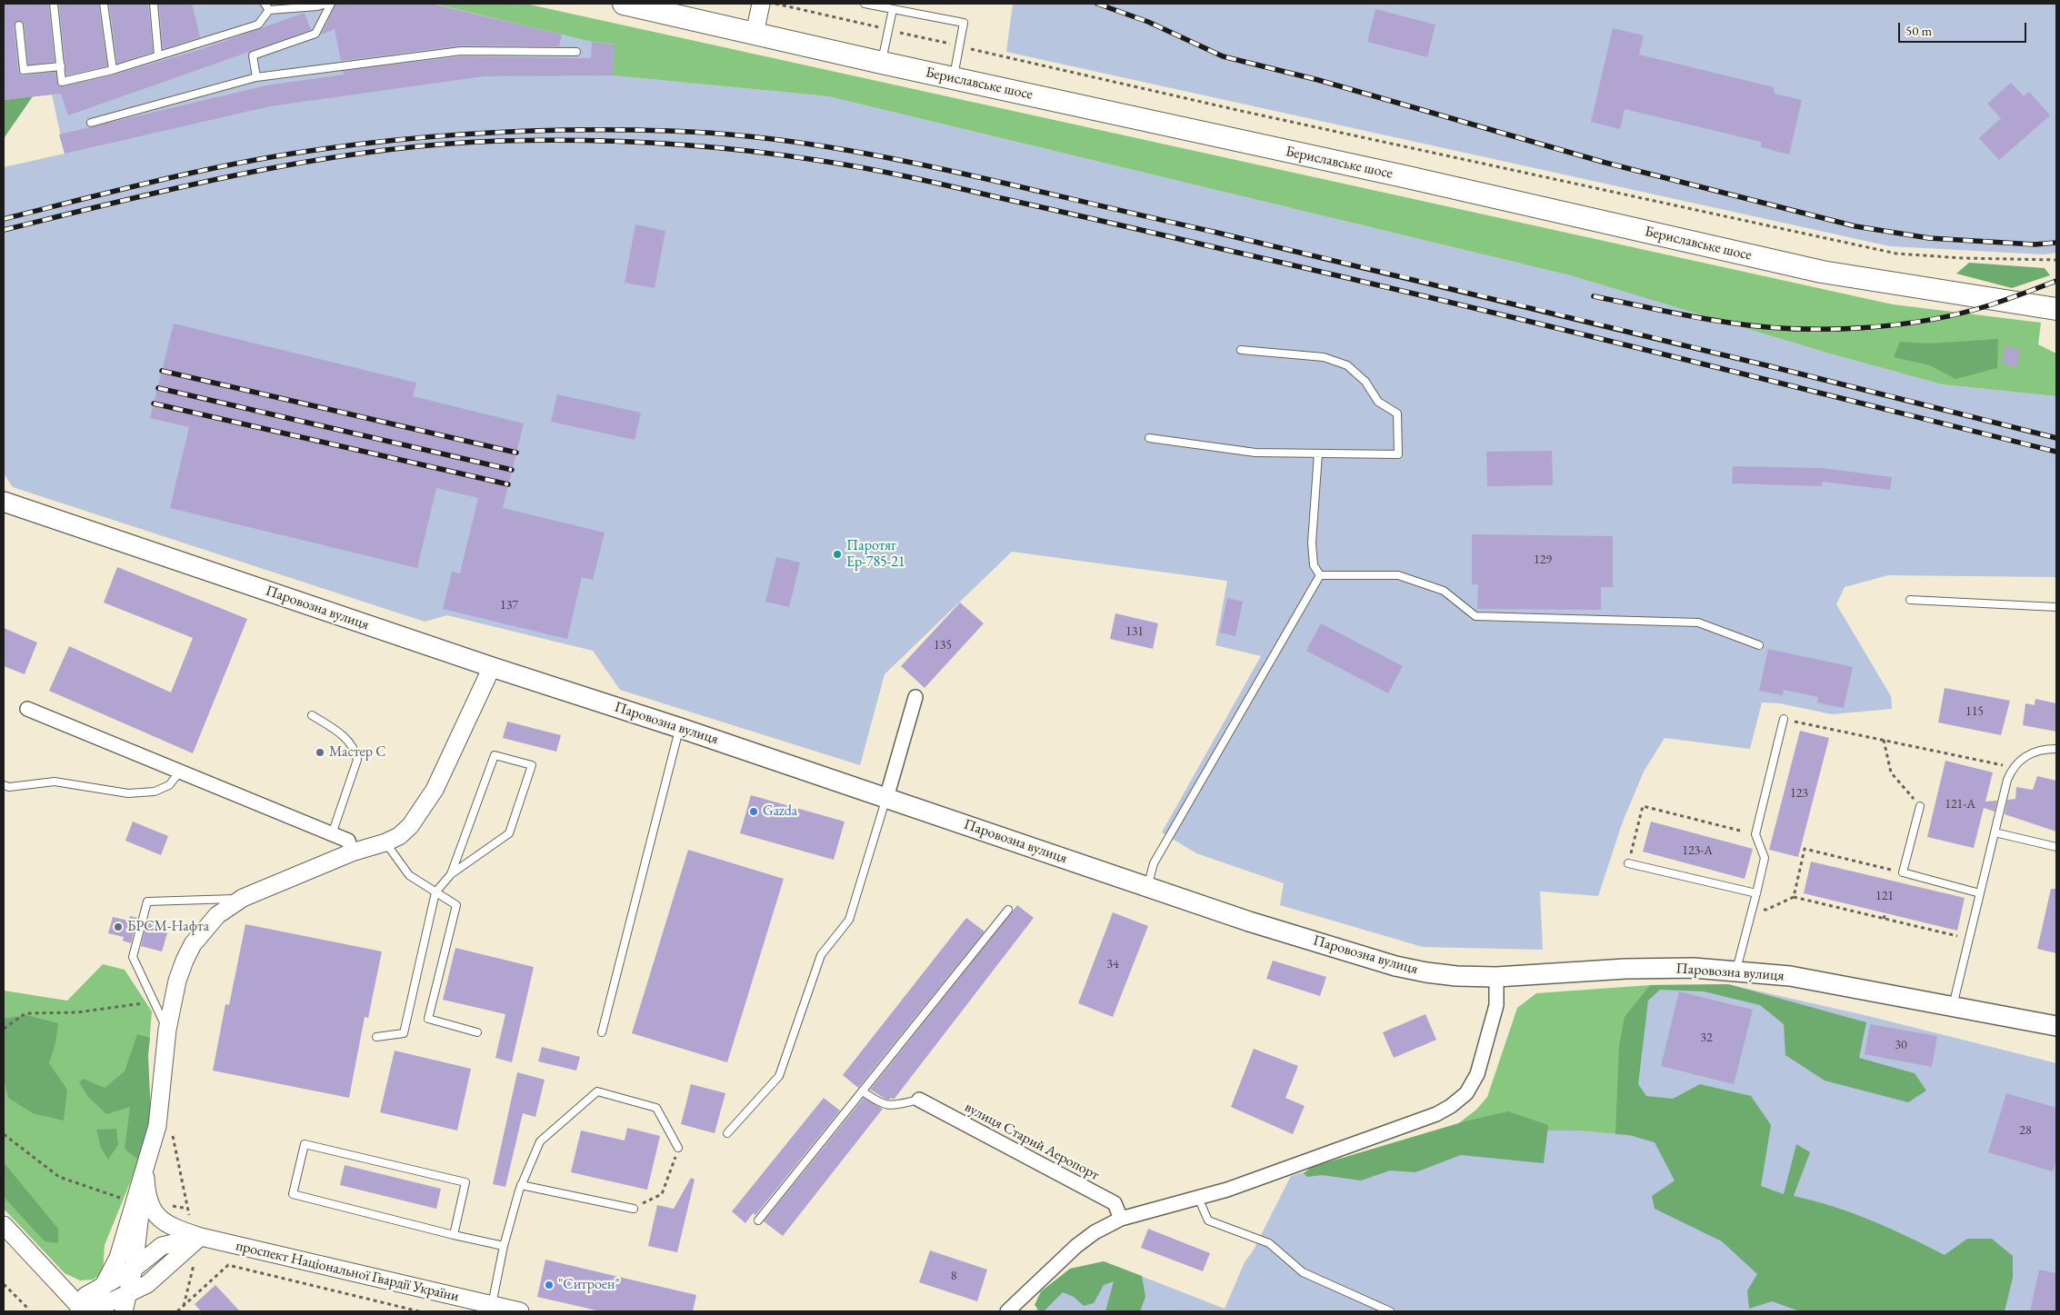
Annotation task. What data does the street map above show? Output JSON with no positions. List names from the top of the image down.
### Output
{
  "streets": {
    "main road": ["Бериславське шосе", "Паровозна вулиця"],
    "street": ["вулиця Старий Аеропорт", "проспект Національної Гвардії України"]
  },
  "places": [
    "Паротяг Ер-785-21",
    "Мастер С",
    "Gazda",
    "БРСМ-Нафта",
    "\"Ситроен\""
  ],
  "house_numbers": [
    "129",
    "137",
    "131",
    "135",
    "115",
    "123",
    "121-А",
    "123-А",
    "121",
    "34",
    "32",
    "30",
    "28",
    "8"
  ],
  "scale_bar": "50 m"
}
